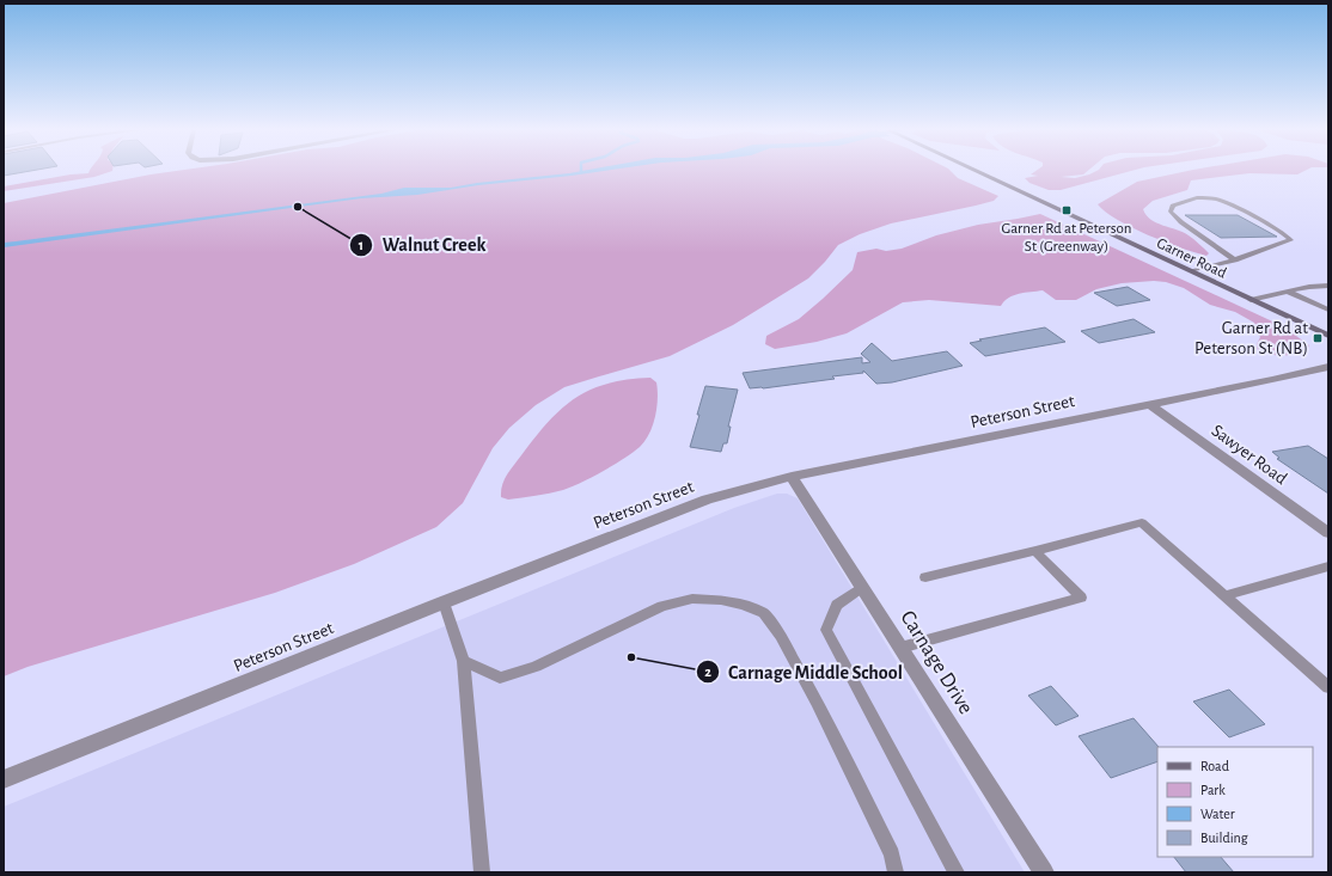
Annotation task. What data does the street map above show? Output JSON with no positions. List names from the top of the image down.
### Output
{
  "streets": {
    "main road": ["Garner Road"],
    "street": ["Peterson Street", "Sawyer Road", "Carnage Drive"]
  },
  "crossings": [
    ["Peterson Street", "Sawyer Road"],
    ["Peterson Street", "Carnage Drive"]
  ],
  "places": {
    "other": ["Walnut Creek", "Carnage Middle School"],
    "transit": ["Garner Rd at Peterson St (Greenway)", "Garner Rd at Peterson St (NB)"]
  },
  "legend": [
    "Road",
    "Park",
    "Water",
    "Building"
  ]
}
